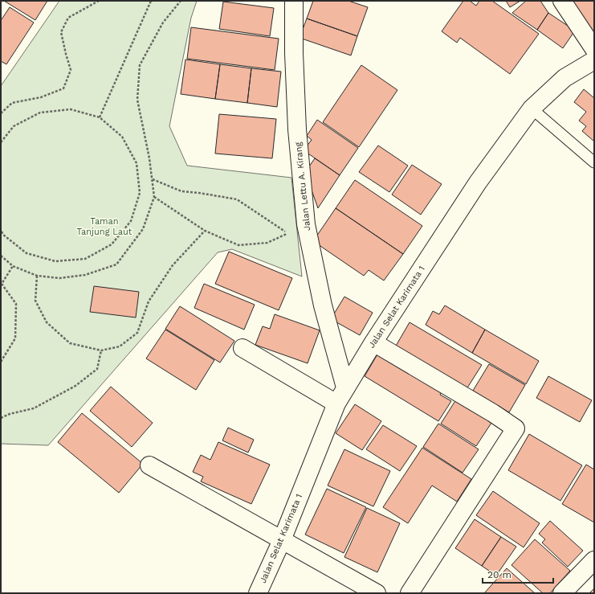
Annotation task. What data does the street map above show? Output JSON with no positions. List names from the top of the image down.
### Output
{
  "streets": {
    "street": ["Jalan Lettu A. Kirang", "Jalan Selat Karimata 1"]
  },
  "crossings": [
    ["Jalan Lettu A. Kirang", "Jalan Selat Karimata 1"]
  ],
  "parks": ["Taman Tanjung Laut"],
  "scale_bar": "20 m"
}
